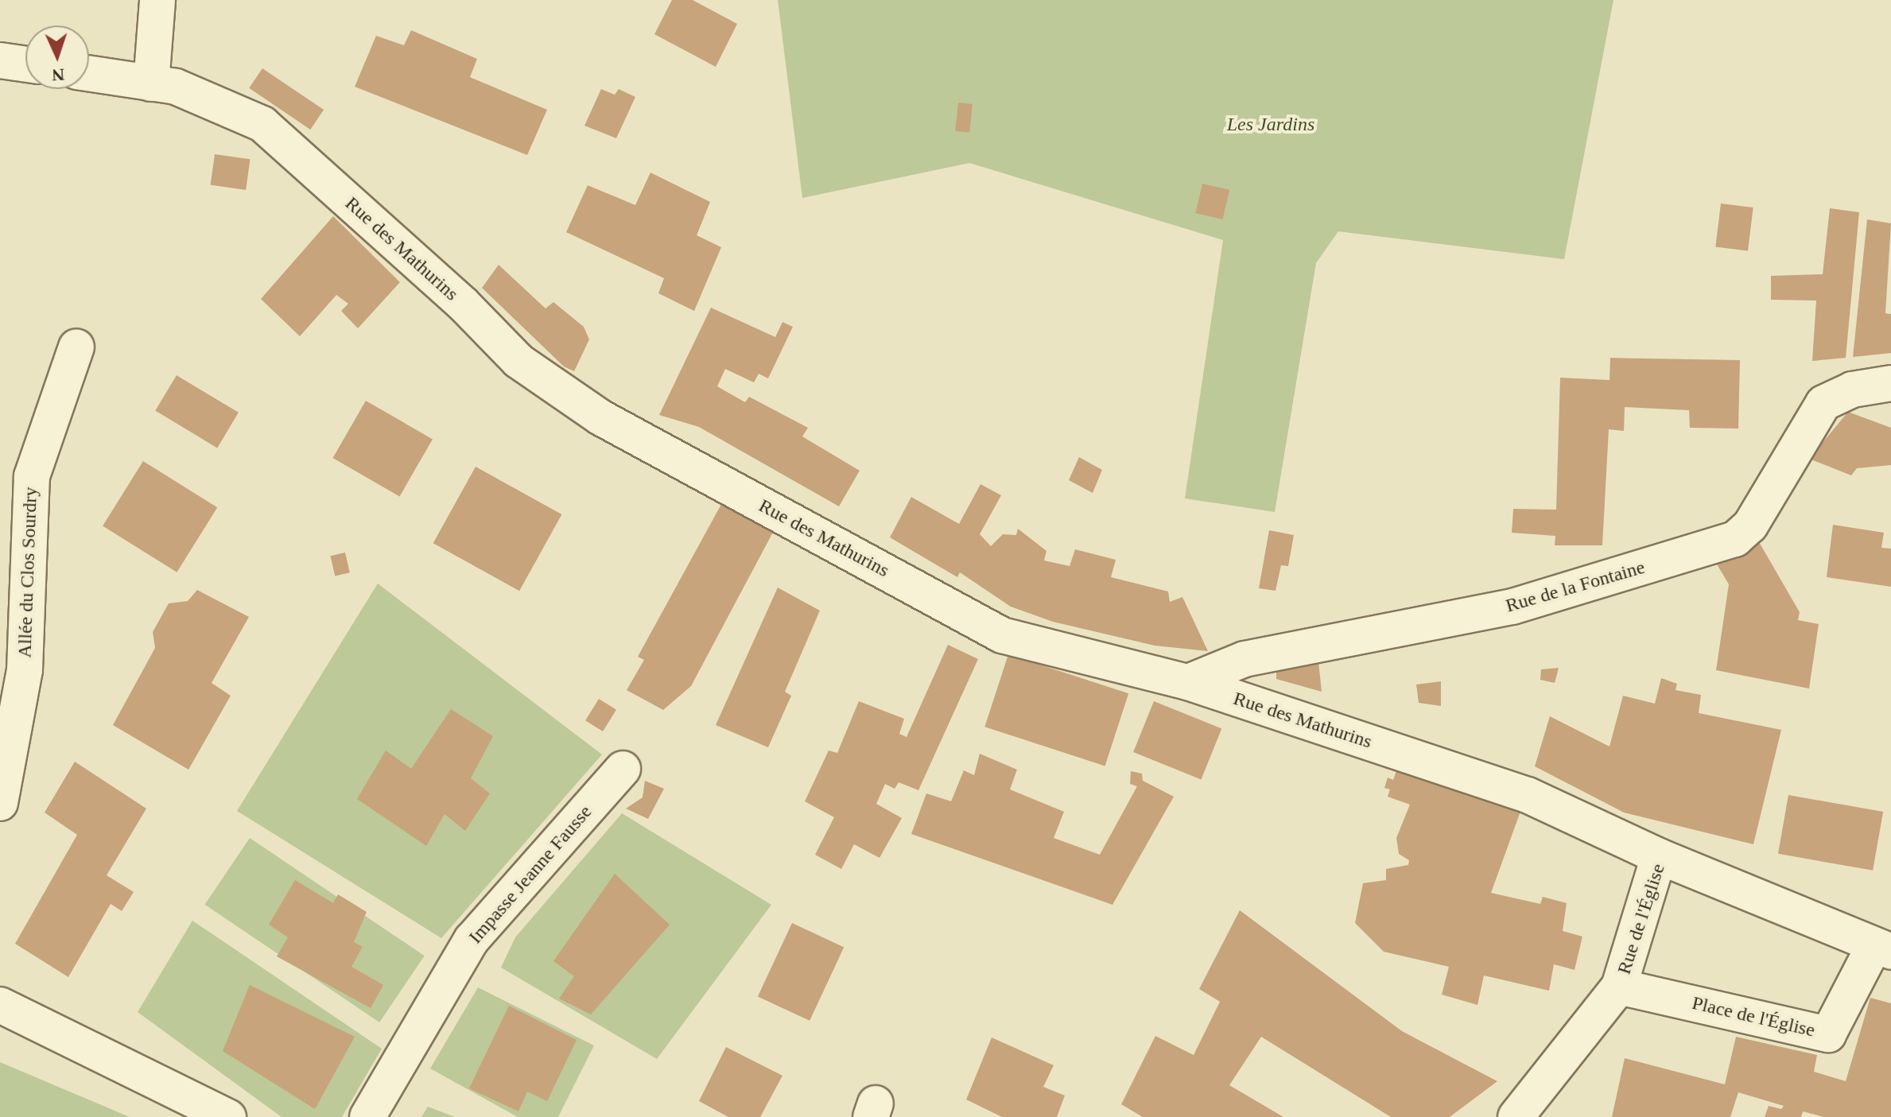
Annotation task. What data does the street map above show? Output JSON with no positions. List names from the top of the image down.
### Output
{
  "streets": {
    "street": [
      "Rue des Mathurins",
      "Allée du Clos Sourdry",
      "Rue de la Fontaine",
      "Impasse Jeanne Fausse",
      "Rue de l'Église",
      "Place de l'Église"
    ]
  },
  "crossings": [
    ["Rue des Mathurins", "Rue de la Fontaine"],
    ["Rue des Mathurins", "Rue de l'Église"],
    ["Rue de l'Église", "Place de l'Église"]
  ],
  "parks": ["Les Jardins"],
  "north": "bottom"
}
